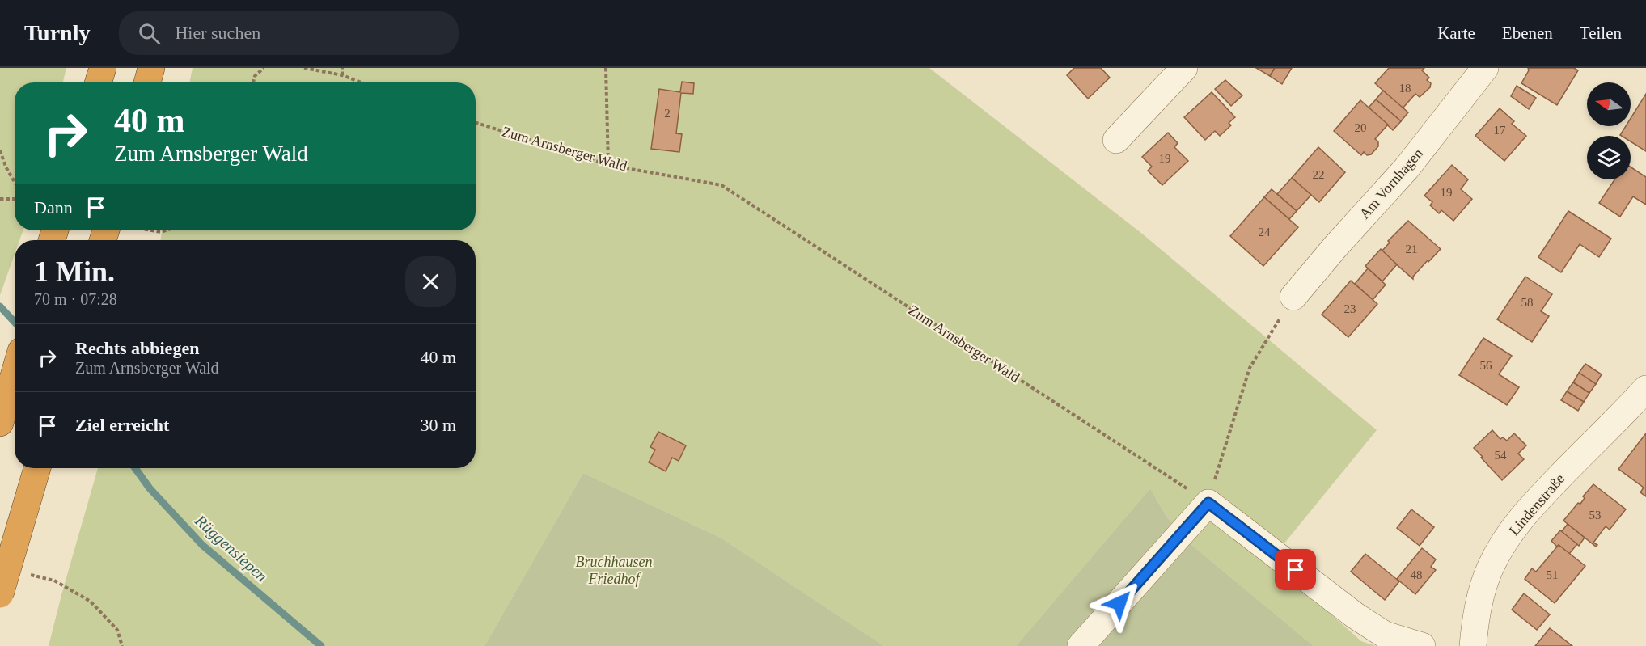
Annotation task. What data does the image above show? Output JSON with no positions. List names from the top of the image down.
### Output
{
  "streets": {
    "street": ["Am Vornhagen", "Lindenstraße"],
    "path": ["Zum Arnsberger Wald"]
  },
  "water": ["Rüggensiepen"],
  "parks": ["Bruchhausen Friedhof"],
  "house_numbers": [
    "18",
    "2",
    "20",
    "17",
    "19",
    "22",
    "19",
    "24",
    "21",
    "58",
    "23",
    "56",
    "54",
    "53",
    "48",
    "51"
  ],
  "north": "left",
  "page": {
    "header": "Turnly",
    "search": "Hier suchen",
    "nav": ["Karte", "Ebenen", "Teilen"],
    "turn": ["40 m", "Zum Arnsberger Wald"],
    "then": "Dann",
    "heading": ["1 Min.", "70 m · 07:28"],
    "list": [
      {
        "name": "Rechts abbiegen",
        "note": "Zum Arnsberger Wald",
        "value": "40 m"
      },
      {
        "name": "Ziel erreicht",
        "value": "30 m"
      }
    ]
  }
}
